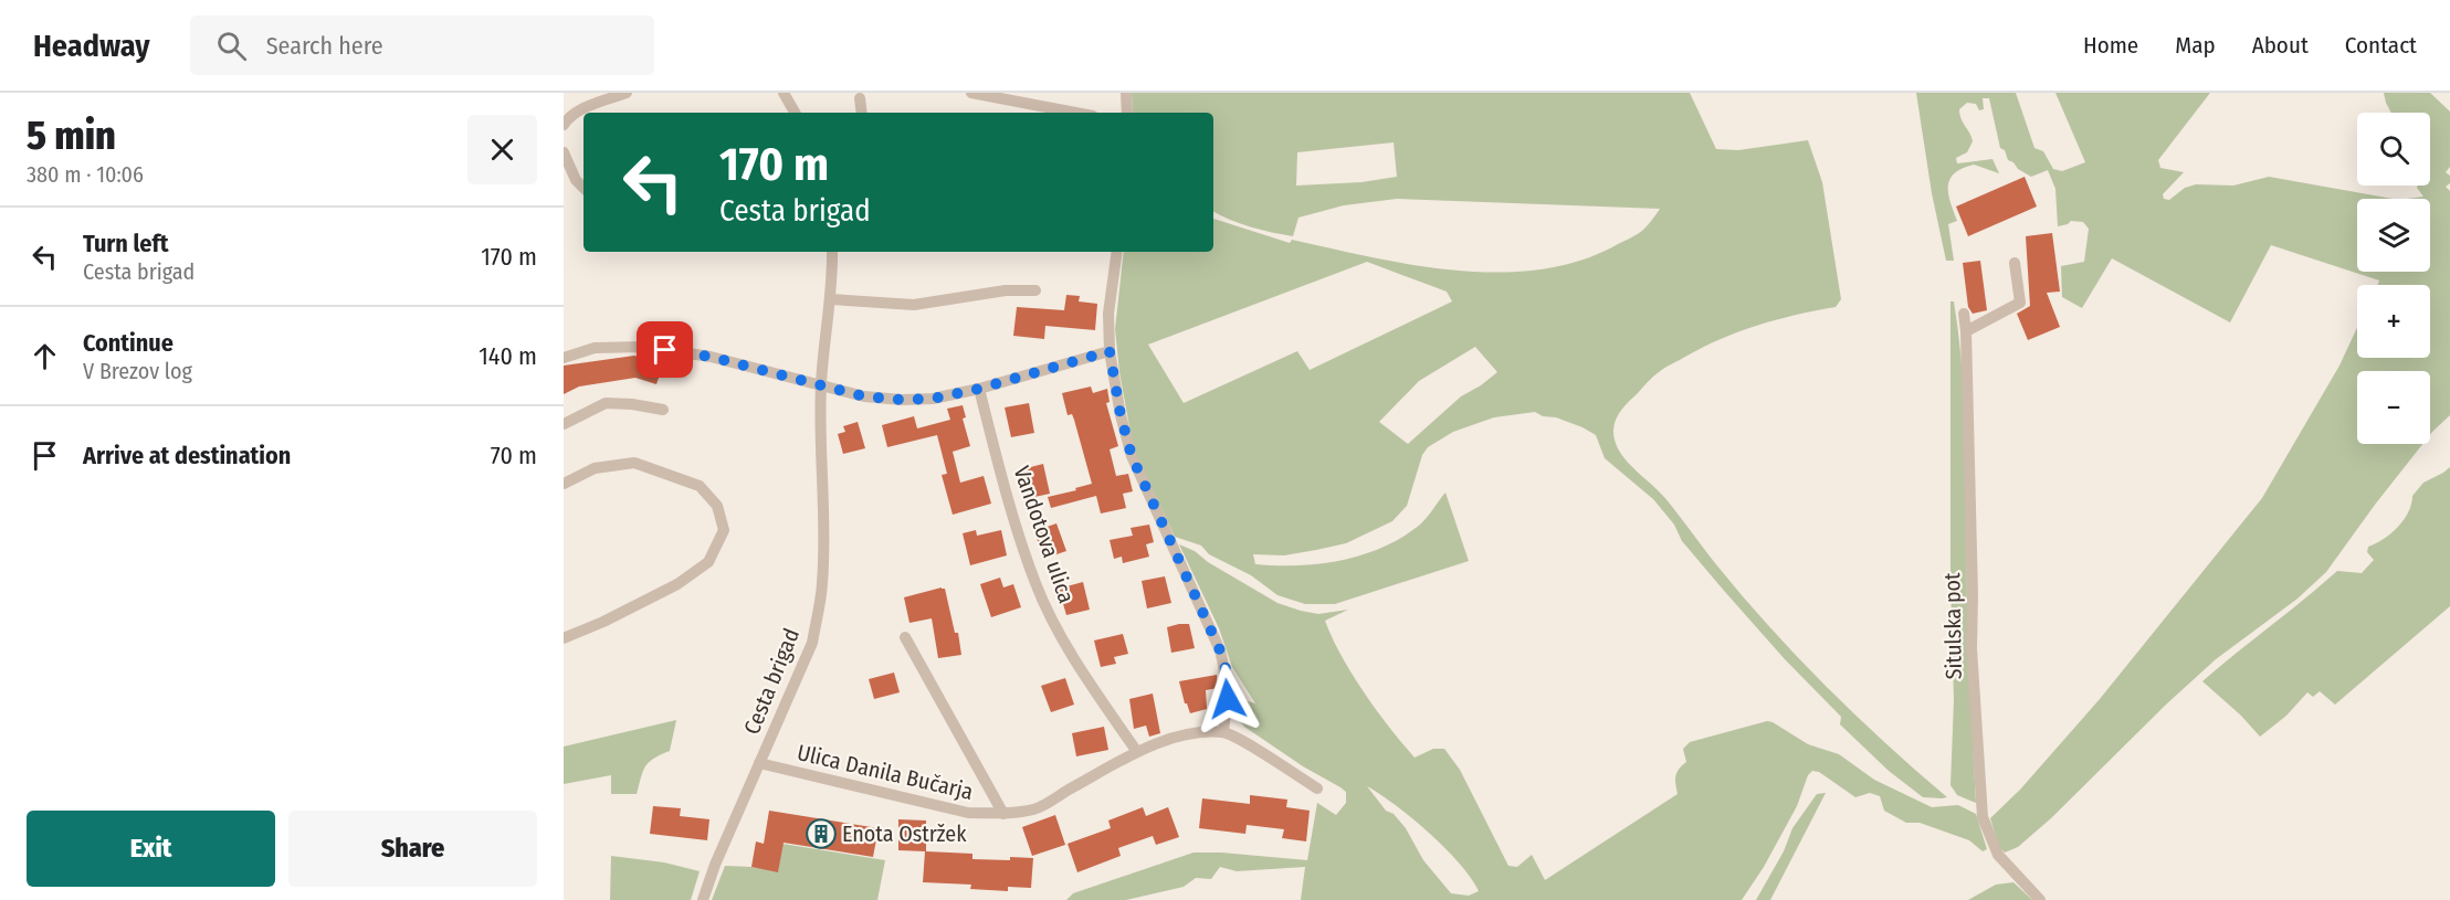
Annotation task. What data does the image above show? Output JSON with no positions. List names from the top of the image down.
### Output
{
  "streets": {
    "street": [
      "Vandotova ulica",
      "Situlska pot",
      "Cesta brigad",
      "Ulica Danila Bučarja"
    ]
  },
  "crossings": [
    ["Vandotova ulica", "Ulica Danila Bučarja"],
    ["Cesta brigad", "Ulica Danila Bučarja"]
  ],
  "places": {
    "building": ["Enota Ostržek"]
  },
  "page": {
    "header": "Headway",
    "search": "Search here",
    "nav": [
      "Home",
      "Map",
      "About",
      "Contact"
    ],
    "heading": ["5 min", "380 m · 10:06"],
    "map_buttons": ["+", "−"],
    "turn": ["170 m", "Cesta brigad"],
    "list": [
      {
        "name": "Turn left",
        "note": "Cesta brigad",
        "value": "170 m"
      },
      {
        "name": "Continue",
        "note": "V Brezov log",
        "value": "140 m"
      },
      {
        "name": "Arrive at destination",
        "value": "70 m"
      }
    ],
    "buttons": ["Exit", "Share"]
  }
}
